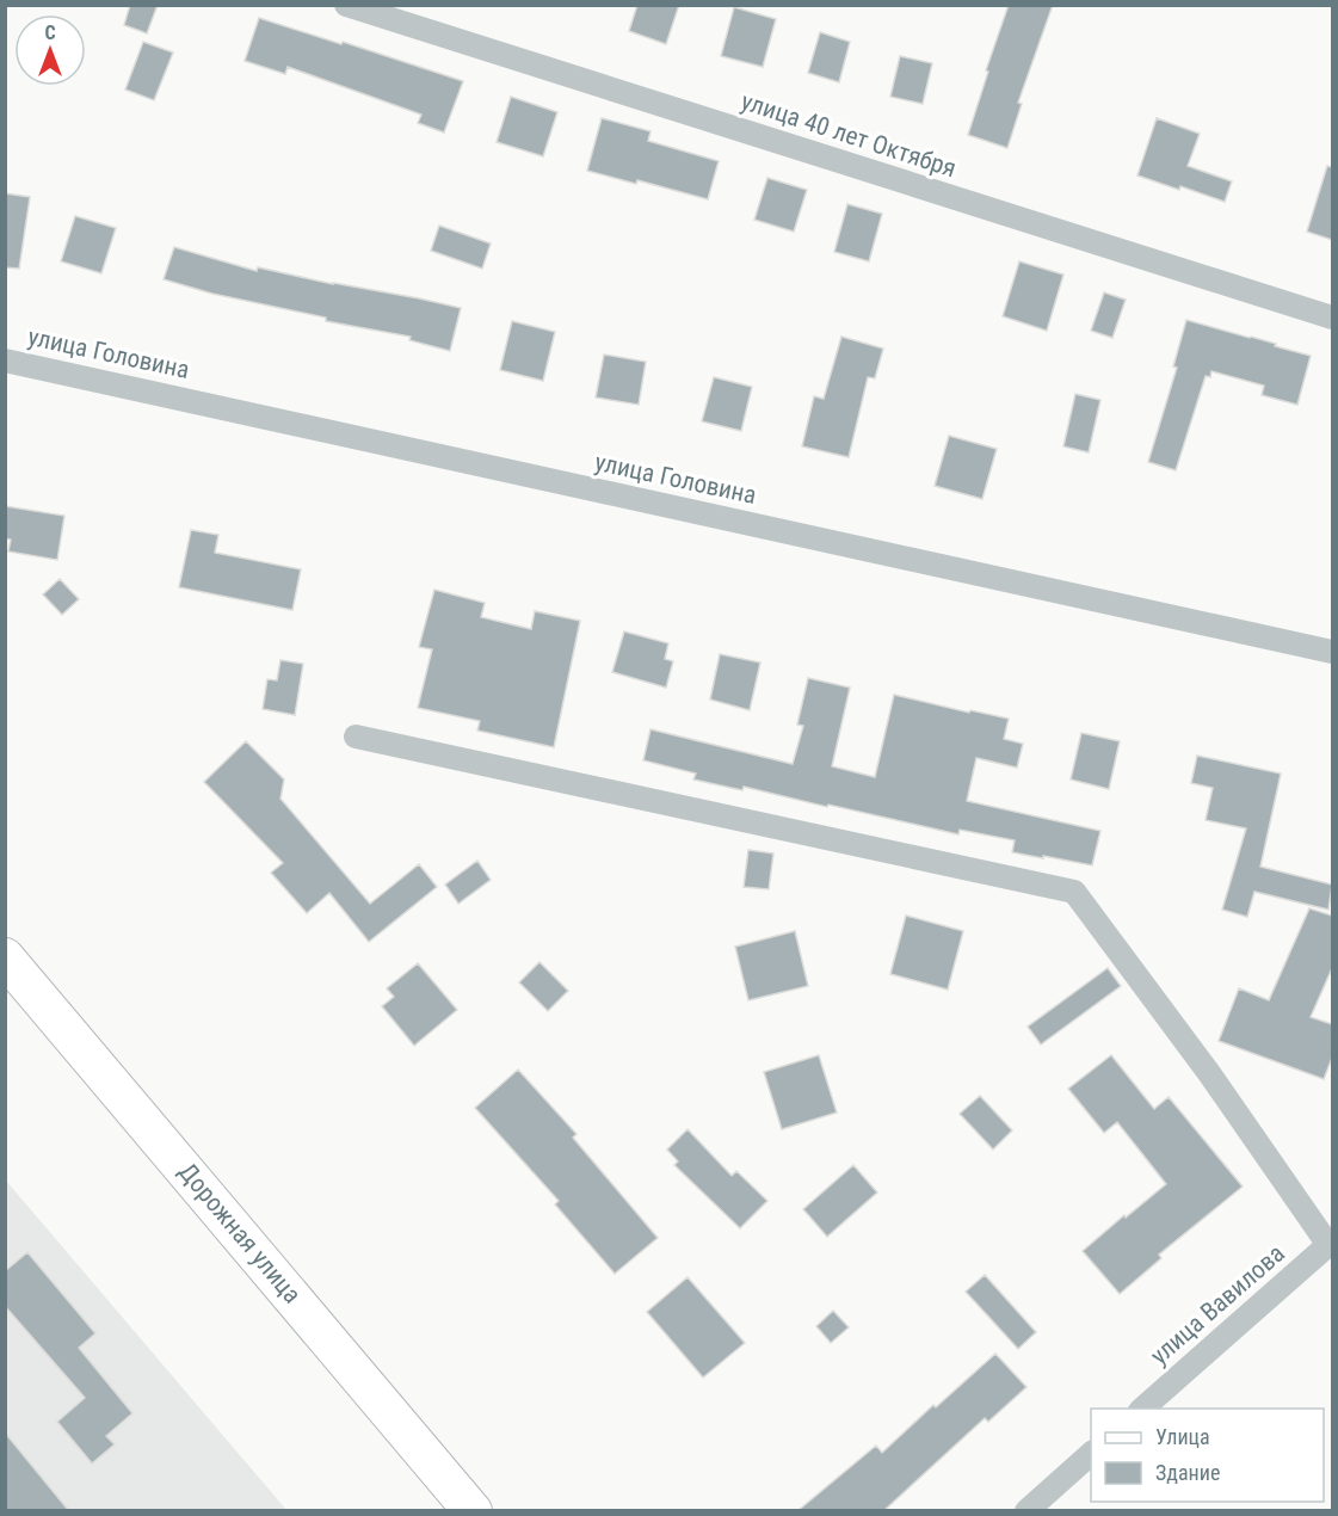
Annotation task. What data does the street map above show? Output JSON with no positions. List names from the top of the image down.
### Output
{
  "streets": {
    "main road": ["Дорожная улица"],
    "street": ["улица 40 лет Октября", "улица Головина", "улица Вавилова"]
  },
  "legend": ["Улица", "Здание"],
  "north": "top"
}
